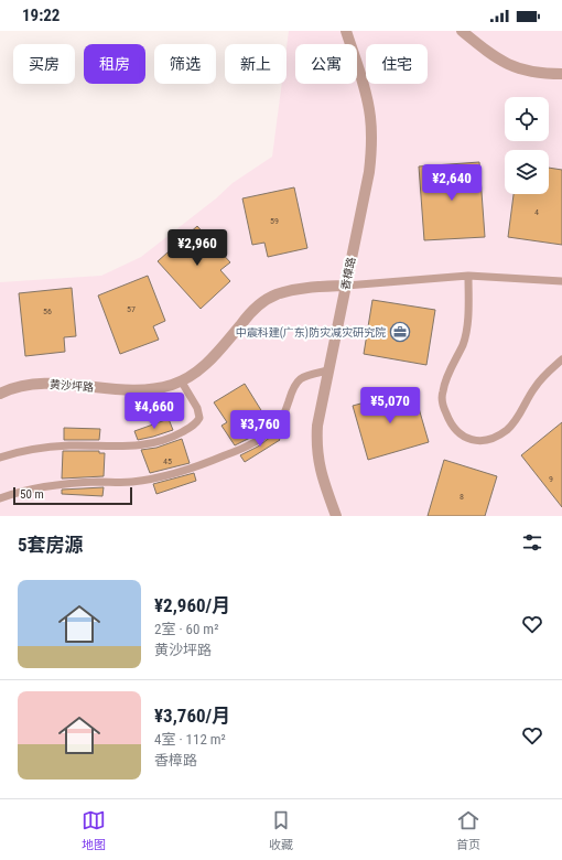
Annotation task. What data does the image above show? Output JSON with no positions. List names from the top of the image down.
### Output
{
  "streets": {
    "street": ["香樟路", "黄沙坪路"]
  },
  "crossings": [
    ["香樟路", "黄沙坪路"]
  ],
  "places": {
    "office": ["中震科建(广东)防灾减灾研究院"]
  },
  "house_numbers": [
    "4",
    "59",
    "57",
    "56",
    "45",
    "9",
    "8"
  ],
  "scale_bar": "50 m",
  "page": {
    "status": "19:22",
    "chip": [
      "买房",
      "租房",
      "筛选",
      "新上",
      "公寓",
      "住宅"
    ],
    "price": [
      "¥2,640",
      "¥2,960",
      "¥5,070",
      "¥4,660",
      "¥3,760"
    ],
    "scale": "50 m",
    "heading": "5套房源",
    "list": [
      {
        "name": "¥2,960/月",
        "note": "2室 · 60 m² · 黄沙坪路"
      },
      {
        "name": "¥3,760/月",
        "note": "4室 · 112 m² · 香樟路"
      }
    ],
    "tabs": ["地图", "收藏", "首页"]
  }
}
